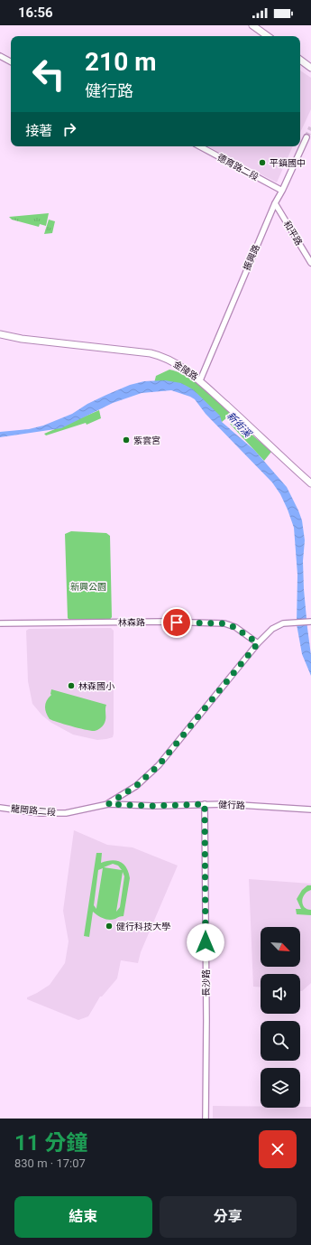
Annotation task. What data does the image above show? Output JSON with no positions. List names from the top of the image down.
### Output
{
  "streets": {
    "main road": ["金陵路"],
    "street": [
      "德育路二段",
      "和平路",
      "振興路",
      "林森路",
      "健行路",
      "龍岡路二段",
      "長沙路"
    ]
  },
  "crossings": [
    ["德育路二段", "振興路"],
    ["和平路", "振興路"],
    ["振興路", "金陵路"],
    ["健行路", "龍岡路二段"],
    ["健行路", "長沙路"]
  ],
  "water": ["新街溪"],
  "parks": ["新興公園"],
  "places": [
    "平鎮國中",
    "紫雲宮",
    "林森國小",
    "健行科技大學"
  ],
  "north": "bottom right",
  "page": {
    "status": "16:56",
    "turn": ["210 m", "健行路"],
    "then": "接著",
    "heading": ["11 分鐘", "830 m · 17:07"],
    "buttons": ["結束", "分享"]
  }
}
